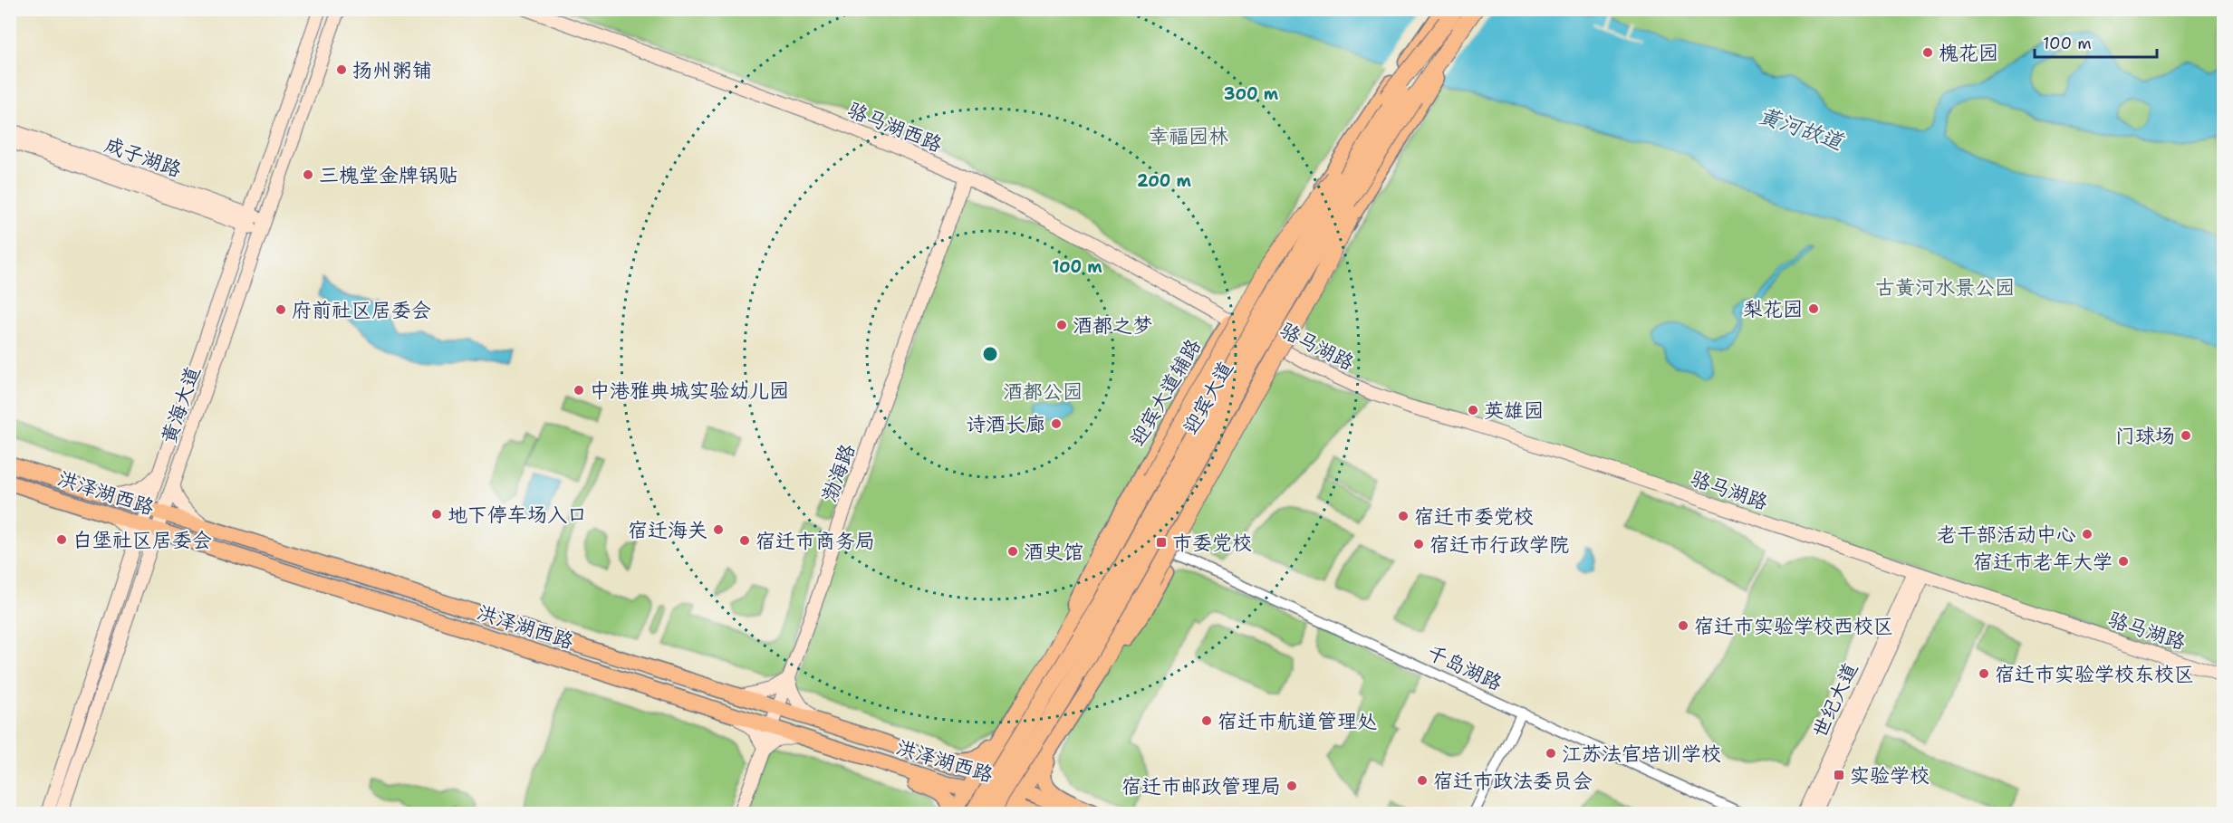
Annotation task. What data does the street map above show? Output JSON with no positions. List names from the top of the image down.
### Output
{
  "streets": {
    "highway": ["迎宾大道"],
    "main road": ["迎宾大道辅路", "洪泽湖西路"],
    "street": [
      "骆马湖西路",
      "成子湖路",
      "骆马湖路",
      "黄海大道",
      "渤海路",
      "千岛湖路",
      "世纪大道"
    ]
  },
  "crossings": [
    ["骆马湖西路", "骆马湖路"],
    ["骆马湖西路", "迎宾大道辅路"],
    ["骆马湖西路", "渤海路"],
    ["成子湖路", "黄海大道"],
    ["骆马湖路", "迎宾大道辅路"],
    ["骆马湖路", "世纪大道"],
    ["迎宾大道辅路", "迎宾大道"],
    ["迎宾大道辅路", "洪泽湖西路"],
    ["黄海大道", "洪泽湖西路"],
    ["渤海路", "洪泽湖西路"]
  ],
  "water": ["黄河故道"],
  "parks": ["幸福园林", "古黄河水景公园", "酒都公园"],
  "places": {
    "other": [
      "槐花园",
      "扬州粥铺",
      "三槐堂金牌锅贴",
      "梨花园",
      "府前社区居委会",
      "酒都之梦",
      "中港雅典城实验幼儿园",
      "英雄园",
      "诗酒长廊",
      "门球场",
      "地下停车场入口",
      "宿迁市委党校",
      "宿迁海关",
      "老干部活动中心",
      "白堡社区居委会",
      "宿迁市商务局",
      "宿迁市行政学院",
      "酒史馆",
      "宿迁市老年大学",
      "宿迁市实验学校西校区",
      "宿迁市实验学校东校区",
      "宿迁市航道管理处",
      "江苏法官培训学校",
      "宿迁市政法委员会",
      "宿迁市邮政管理局"
    ],
    "transit": ["市委党校", "实验学校"]
  },
  "scale_bar": "100 m",
  "rings": ["300 m", "200 m", "100 m"]
}
